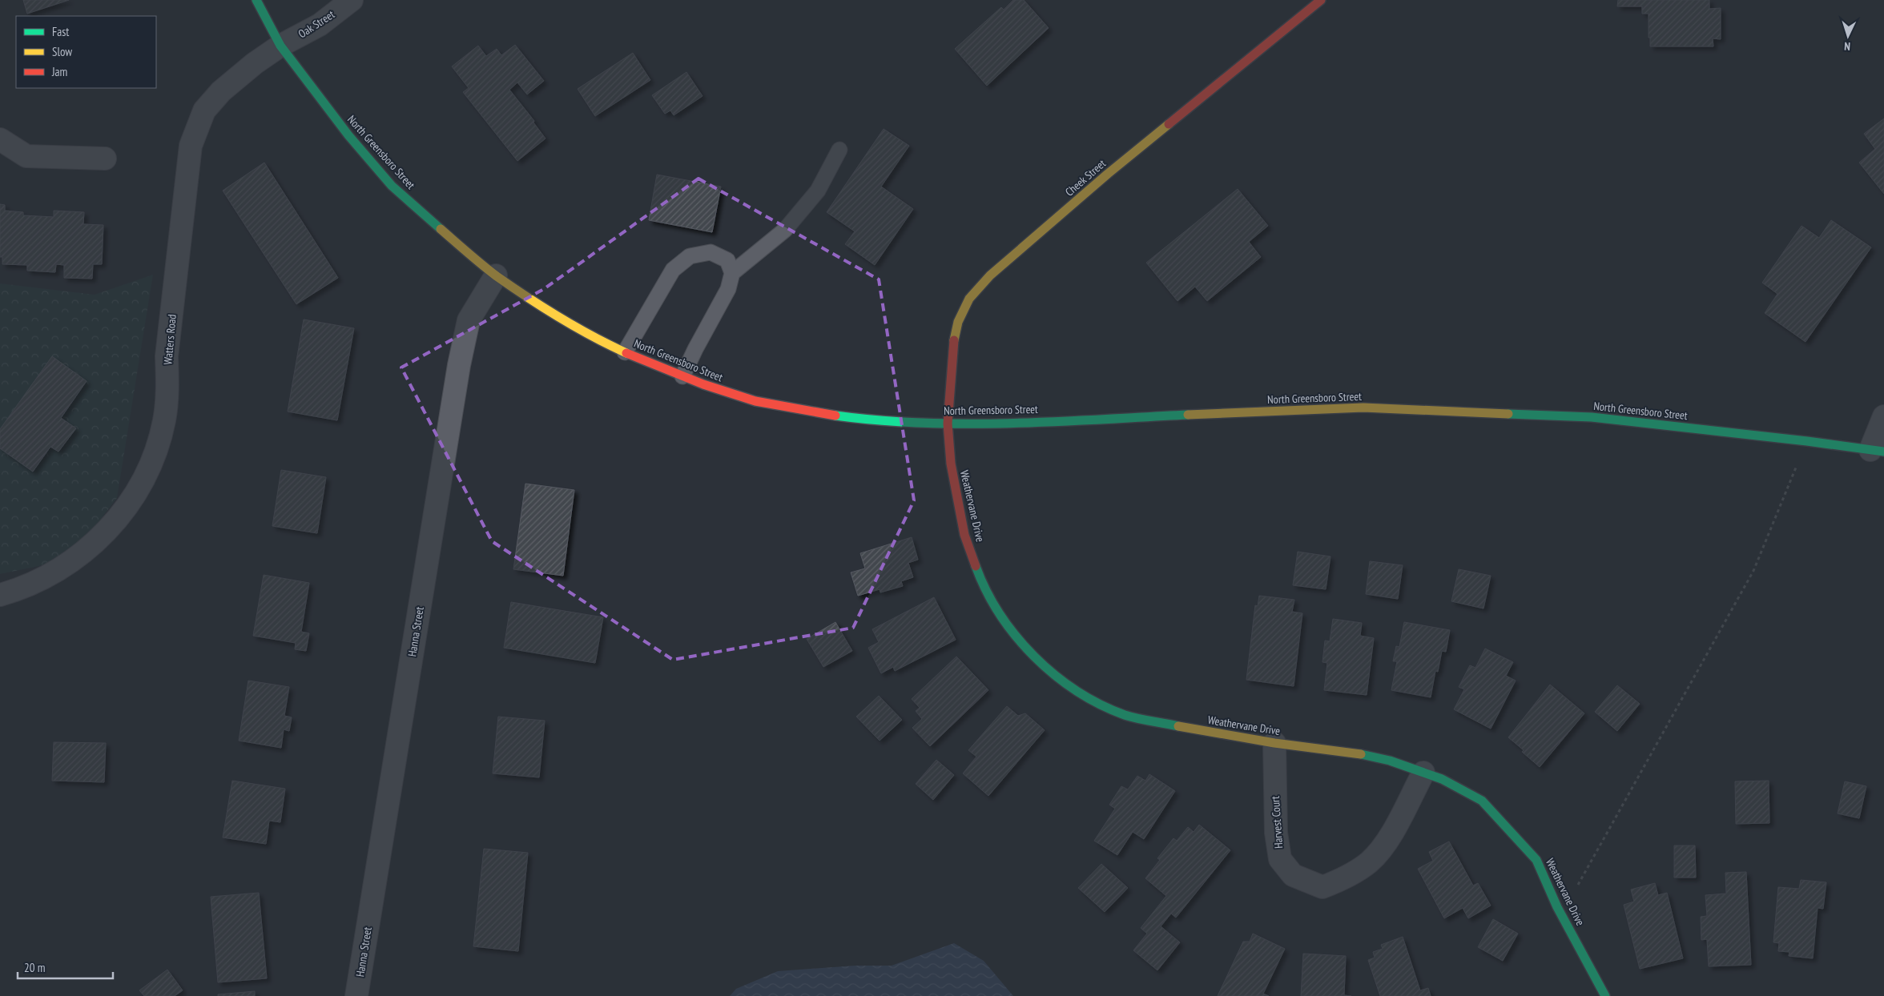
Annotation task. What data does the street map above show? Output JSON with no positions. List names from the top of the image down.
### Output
{
  "streets": {
    "main road": ["North Greensboro Street", "Cheek Street", "Weathervane Drive"],
    "street": [
      "Oak Street",
      "Watters Road",
      "Hanna Street",
      "Harvest Court"
    ]
  },
  "crossings": [
    ["Oak Street", "North Greensboro Street"],
    ["Oak Street", "Watters Road"],
    ["North Greensboro Street", "Cheek Street"],
    ["North Greensboro Street", "Watters Road"],
    ["North Greensboro Street", "Weathervane Drive"],
    ["North Greensboro Street", "Hanna Street"],
    ["Cheek Street", "Weathervane Drive"],
    ["Weathervane Drive", "Harvest Court"]
  ],
  "legend": ["Fast", "Slow", "Jam"],
  "scale_bar": "20 m",
  "north": "bottom"
}
